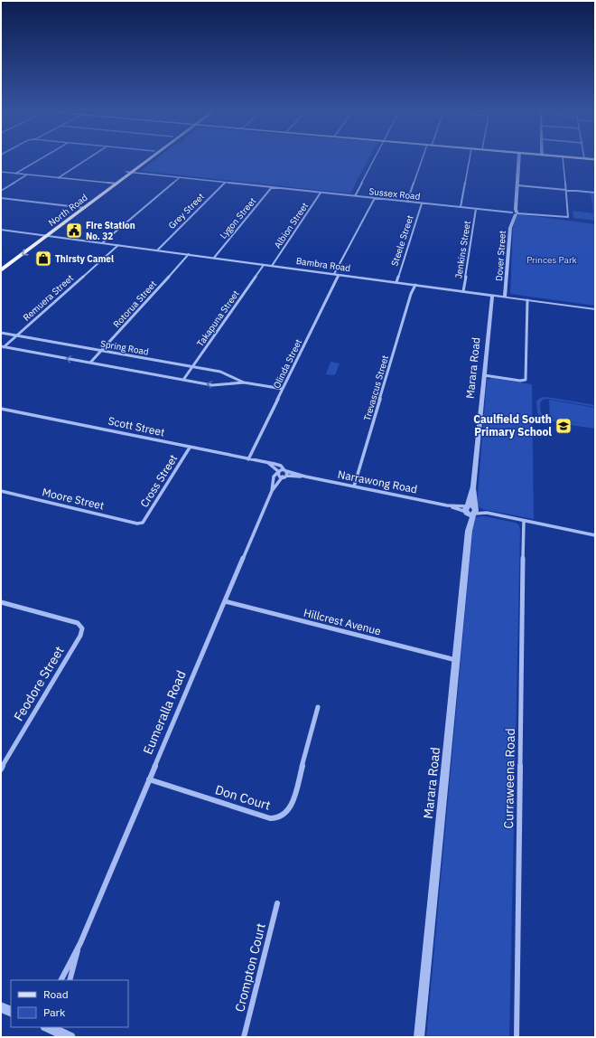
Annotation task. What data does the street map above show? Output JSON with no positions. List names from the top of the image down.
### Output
{
  "streets": {
    "highway": ["North Road"],
    "street": [
      "Sussex Road",
      "Grey Street",
      "Lygon Street",
      "Albion Street",
      "Steele Street",
      "Jenkins Street",
      "Dover Street",
      "Bambra Road",
      "Remuera Street",
      "Rotorua Street",
      "Takapuna Street",
      "Spring Road",
      "Olinda Street",
      "Marara Road",
      "Trevascus Street",
      "Scott Street",
      "Cross Street",
      "Narrawong Road",
      "Moore Street",
      "Hillcrest Avenue",
      "Feodore Street",
      "Eumeralla Road",
      "Curraweena Road",
      "Don Court",
      "Crompton Court"
    ]
  },
  "crossings": [
    ["Sussex Road", "North Road"],
    ["Sussex Road", "Grey Street"],
    ["Sussex Road", "Lygon Street"],
    ["Sussex Road", "Albion Street"],
    ["Sussex Road", "Steele Street"],
    ["Sussex Road", "Jenkins Street"],
    ["Sussex Road", "Dover Street"],
    ["Sussex Road", "Olinda Street"],
    ["North Road", "Bambra Road"],
    ["Grey Street", "Bambra Road"],
    ["Lygon Street", "Bambra Road"],
    ["Albion Street", "Bambra Road"],
    ["Steele Street", "Bambra Road"],
    ["Jenkins Street", "Bambra Road"],
    ["Dover Street", "Bambra Road"],
    ["Bambra Road", "Remuera Street"],
    ["Bambra Road", "Rotorua Street"],
    ["Bambra Road", "Takapuna Street"],
    ["Bambra Road", "Olinda Street"],
    ["Bambra Road", "Marara Road"],
    ["Bambra Road", "Trevascus Street"],
    ["Remuera Street", "Spring Road"],
    ["Rotorua Street", "Spring Road"],
    ["Takapuna Street", "Spring Road"],
    ["Spring Road", "Olinda Street"],
    ["Olinda Street", "Scott Street"],
    ["Marara Road", "Narrawong Road"],
    ["Marara Road", "Hillcrest Avenue"],
    ["Trevascus Street", "Narrawong Road"],
    ["Scott Street", "Cross Street"],
    ["Scott Street", "Narrawong Road"],
    ["Scott Street", "Eumeralla Road"],
    ["Cross Street", "Moore Street"],
    ["Narrawong Road", "Eumeralla Road"],
    ["Narrawong Road", "Curraweena Road"],
    ["Hillcrest Avenue", "Eumeralla Road"],
    ["Eumeralla Road", "Don Court"]
  ],
  "parks": ["Princes Park"],
  "places": {
    "public building": ["Fire Station No. 32"],
    "shop": ["Thirsty Camel"],
    "school or university": ["Caulfield South Primary School"]
  },
  "legend": ["Road", "Park"]
}
